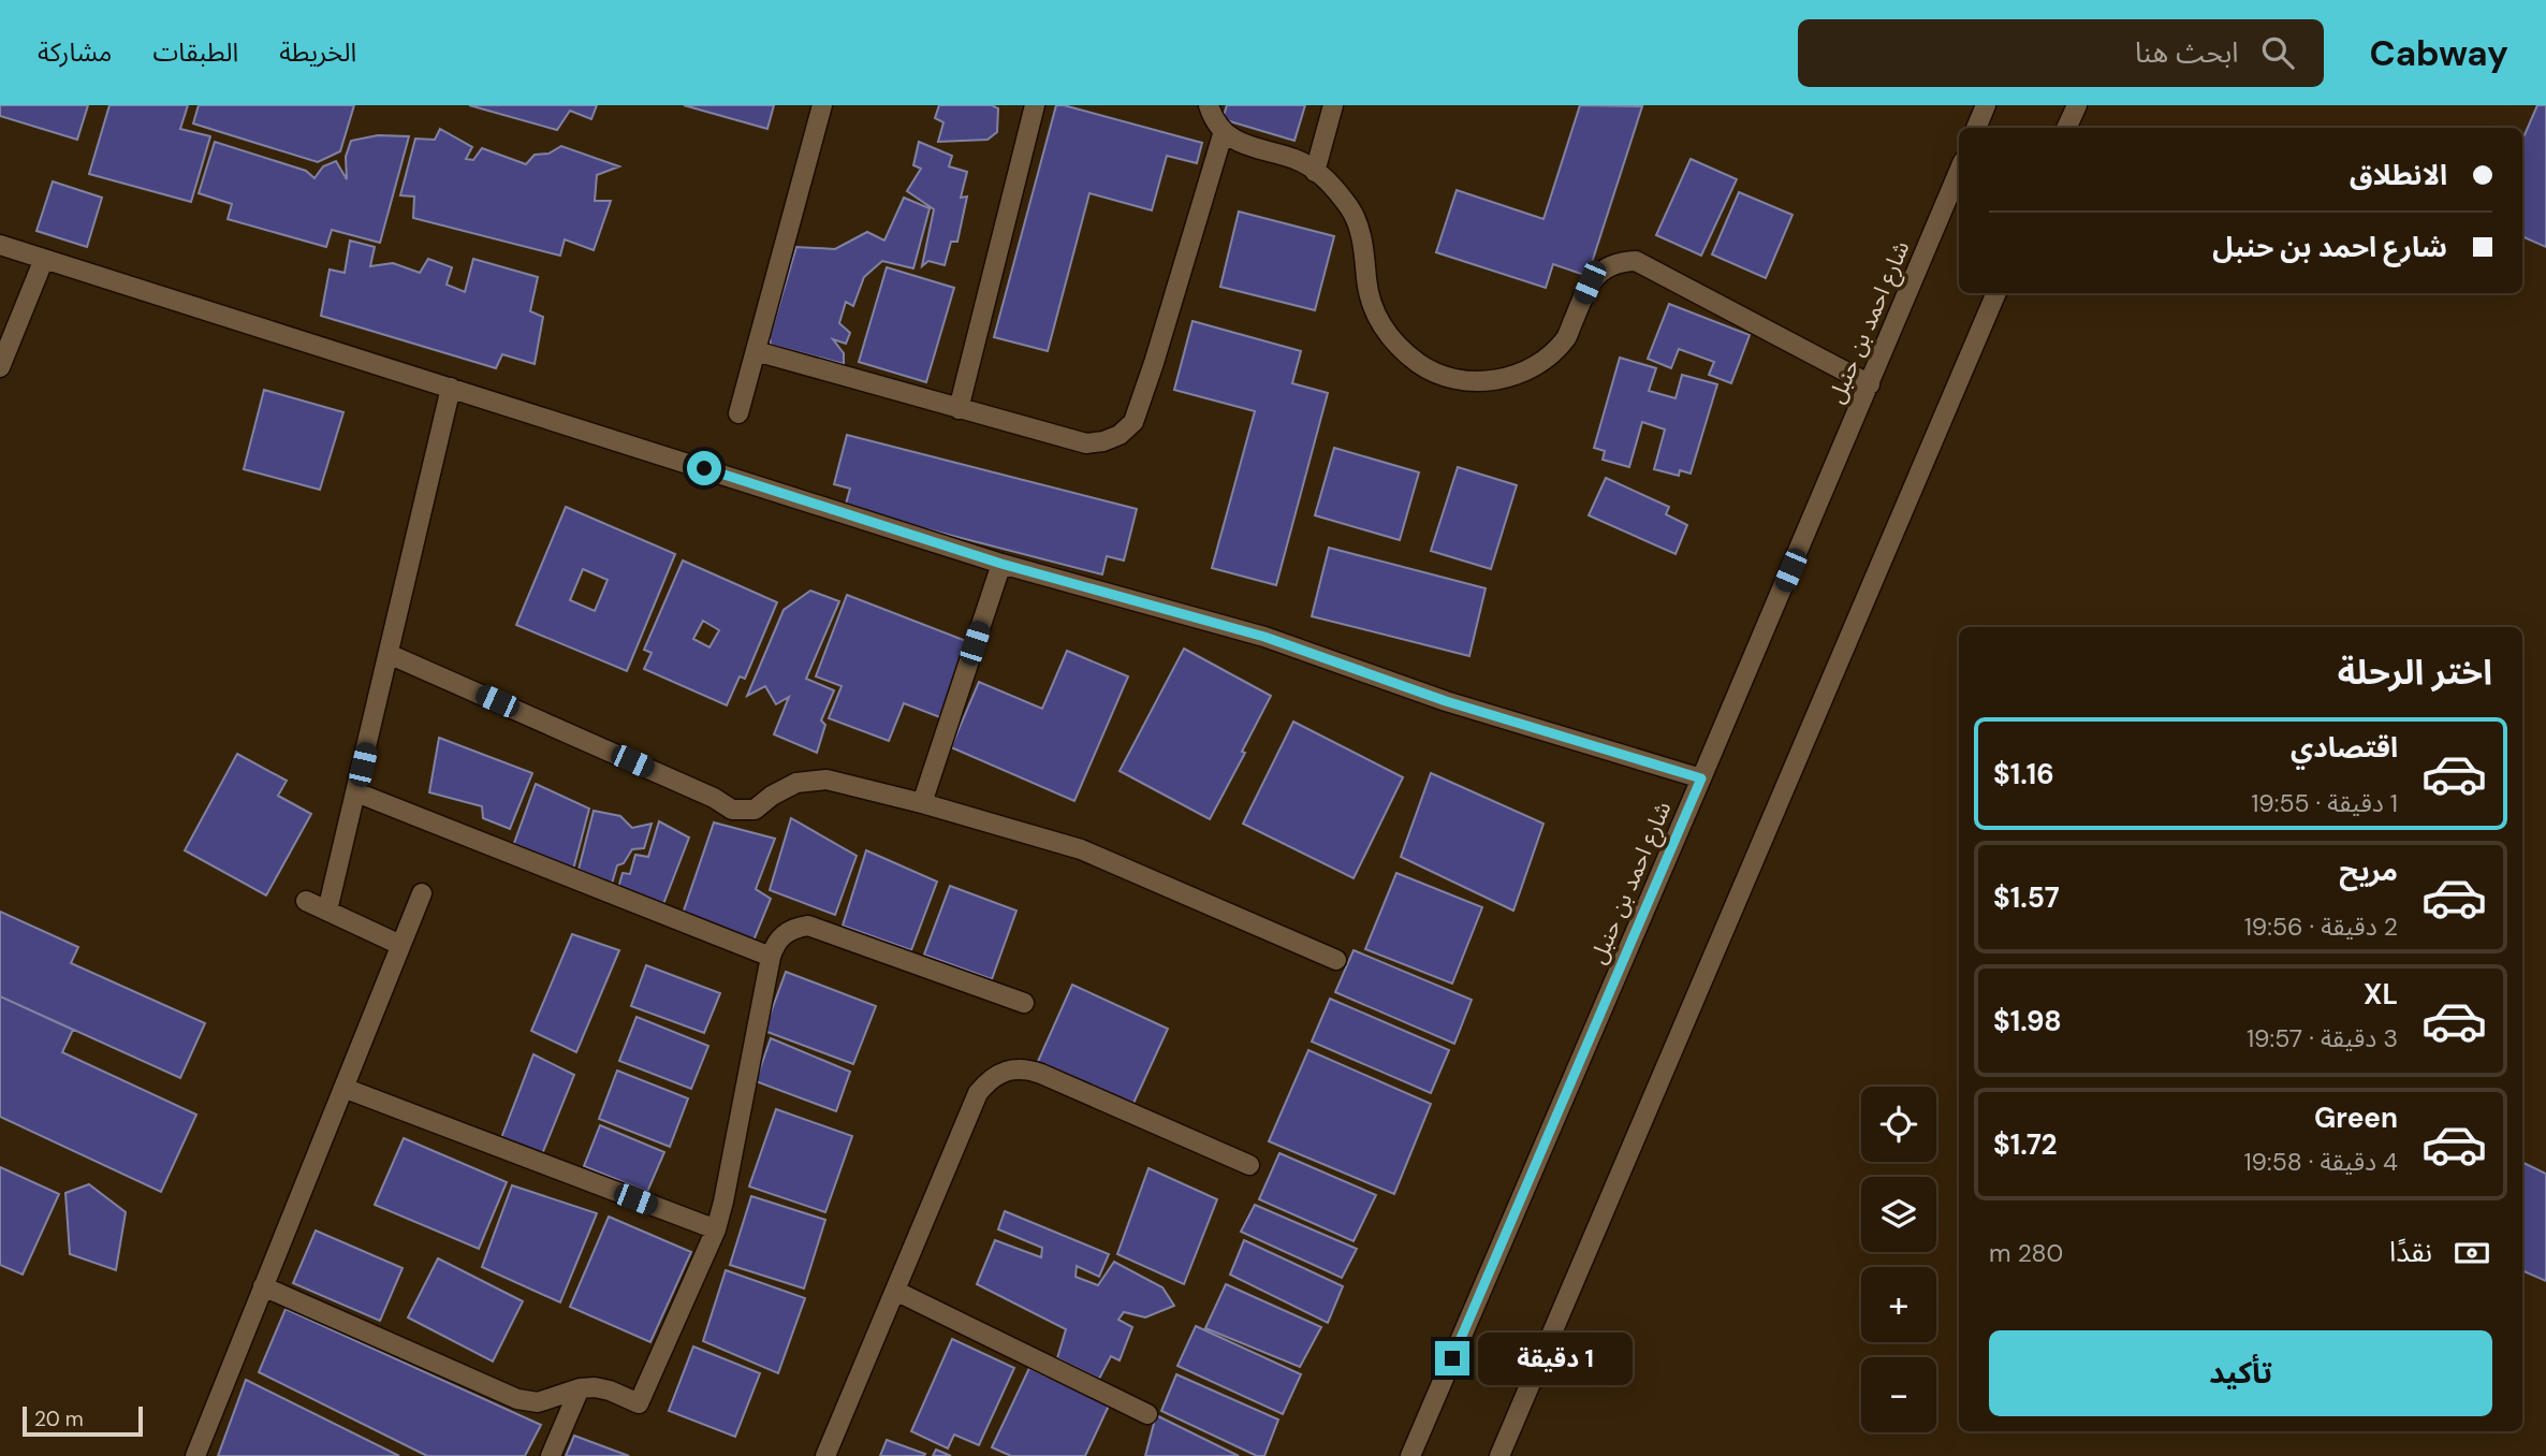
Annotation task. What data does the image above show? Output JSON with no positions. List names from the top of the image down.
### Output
{
  "streets": {
    "street": ["شارع احمد بن حنبل"]
  },
  "scale_bar": "20 m",
  "page": {
    "header": "Cabway",
    "search": "ابحث هنا",
    "nav": ["الخريطة", "الطبقات", "مشاركة"],
    "banner": ["الانطلاق", "شارع احمد بن حنبل"],
    "heading": "اختر الرحلة",
    "list": [
      {
        "name": "اقتصادي",
        "note": "1 دقيقة · 19:55",
        "value": "$1.16"
      },
      {
        "name": "مريح",
        "note": "2 دقيقة · 19:56",
        "value": "$1.57"
      },
      {
        "name": "XL",
        "note": "3 دقيقة · 19:57",
        "value": "$1.98"
      },
      {
        "name": "Green",
        "note": "4 دقيقة · 19:58",
        "value": "$1.72"
      }
    ],
    "map_buttons": ["+", "−"],
    "pay": ["نقدًا", "280 m"],
    "buttons": "تأكيد",
    "bubble": "1 دقيقة",
    "scale": "20 m"
  }
}
